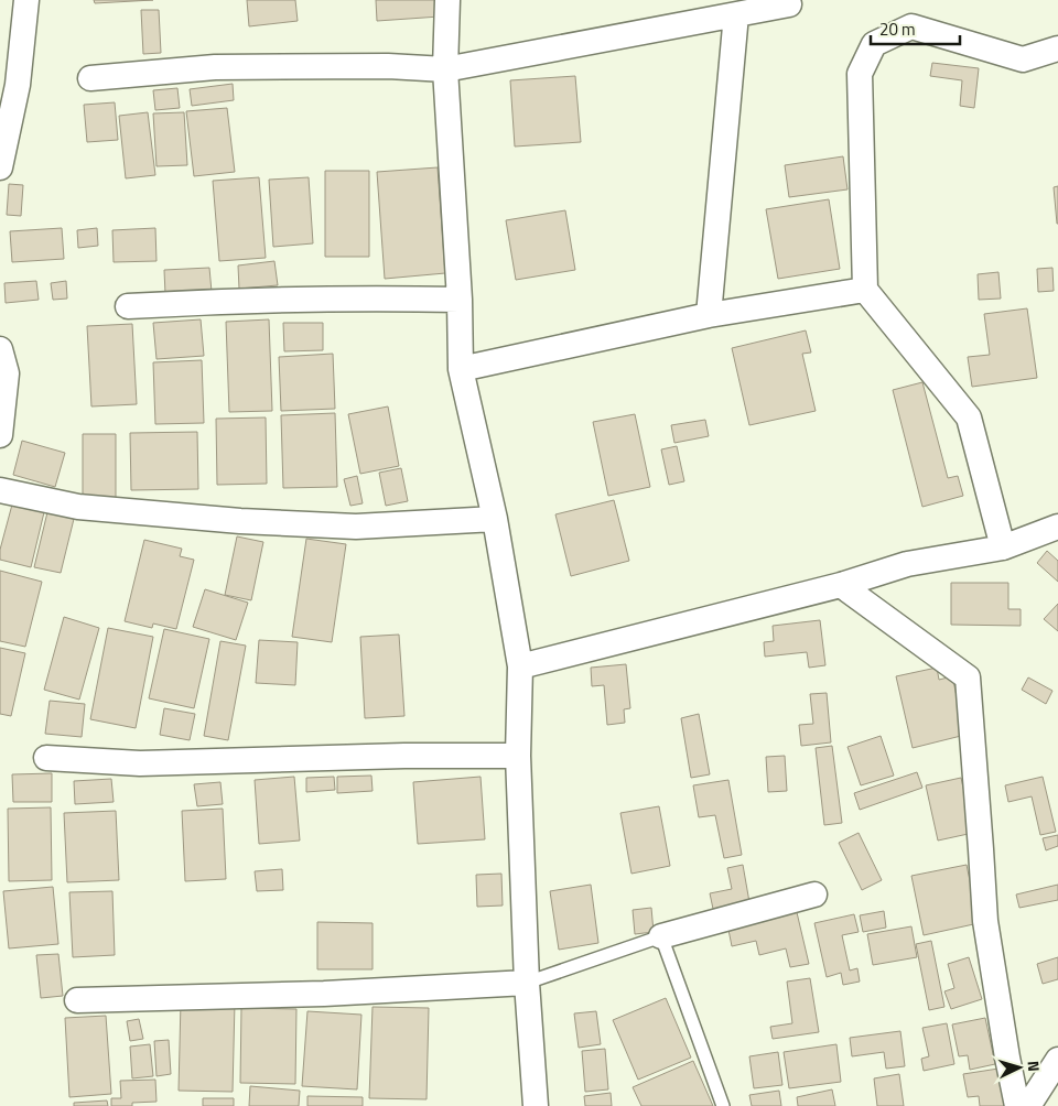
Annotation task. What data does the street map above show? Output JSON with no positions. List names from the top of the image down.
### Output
{
  "scale_bar": "20 m",
  "north": "right"
}
